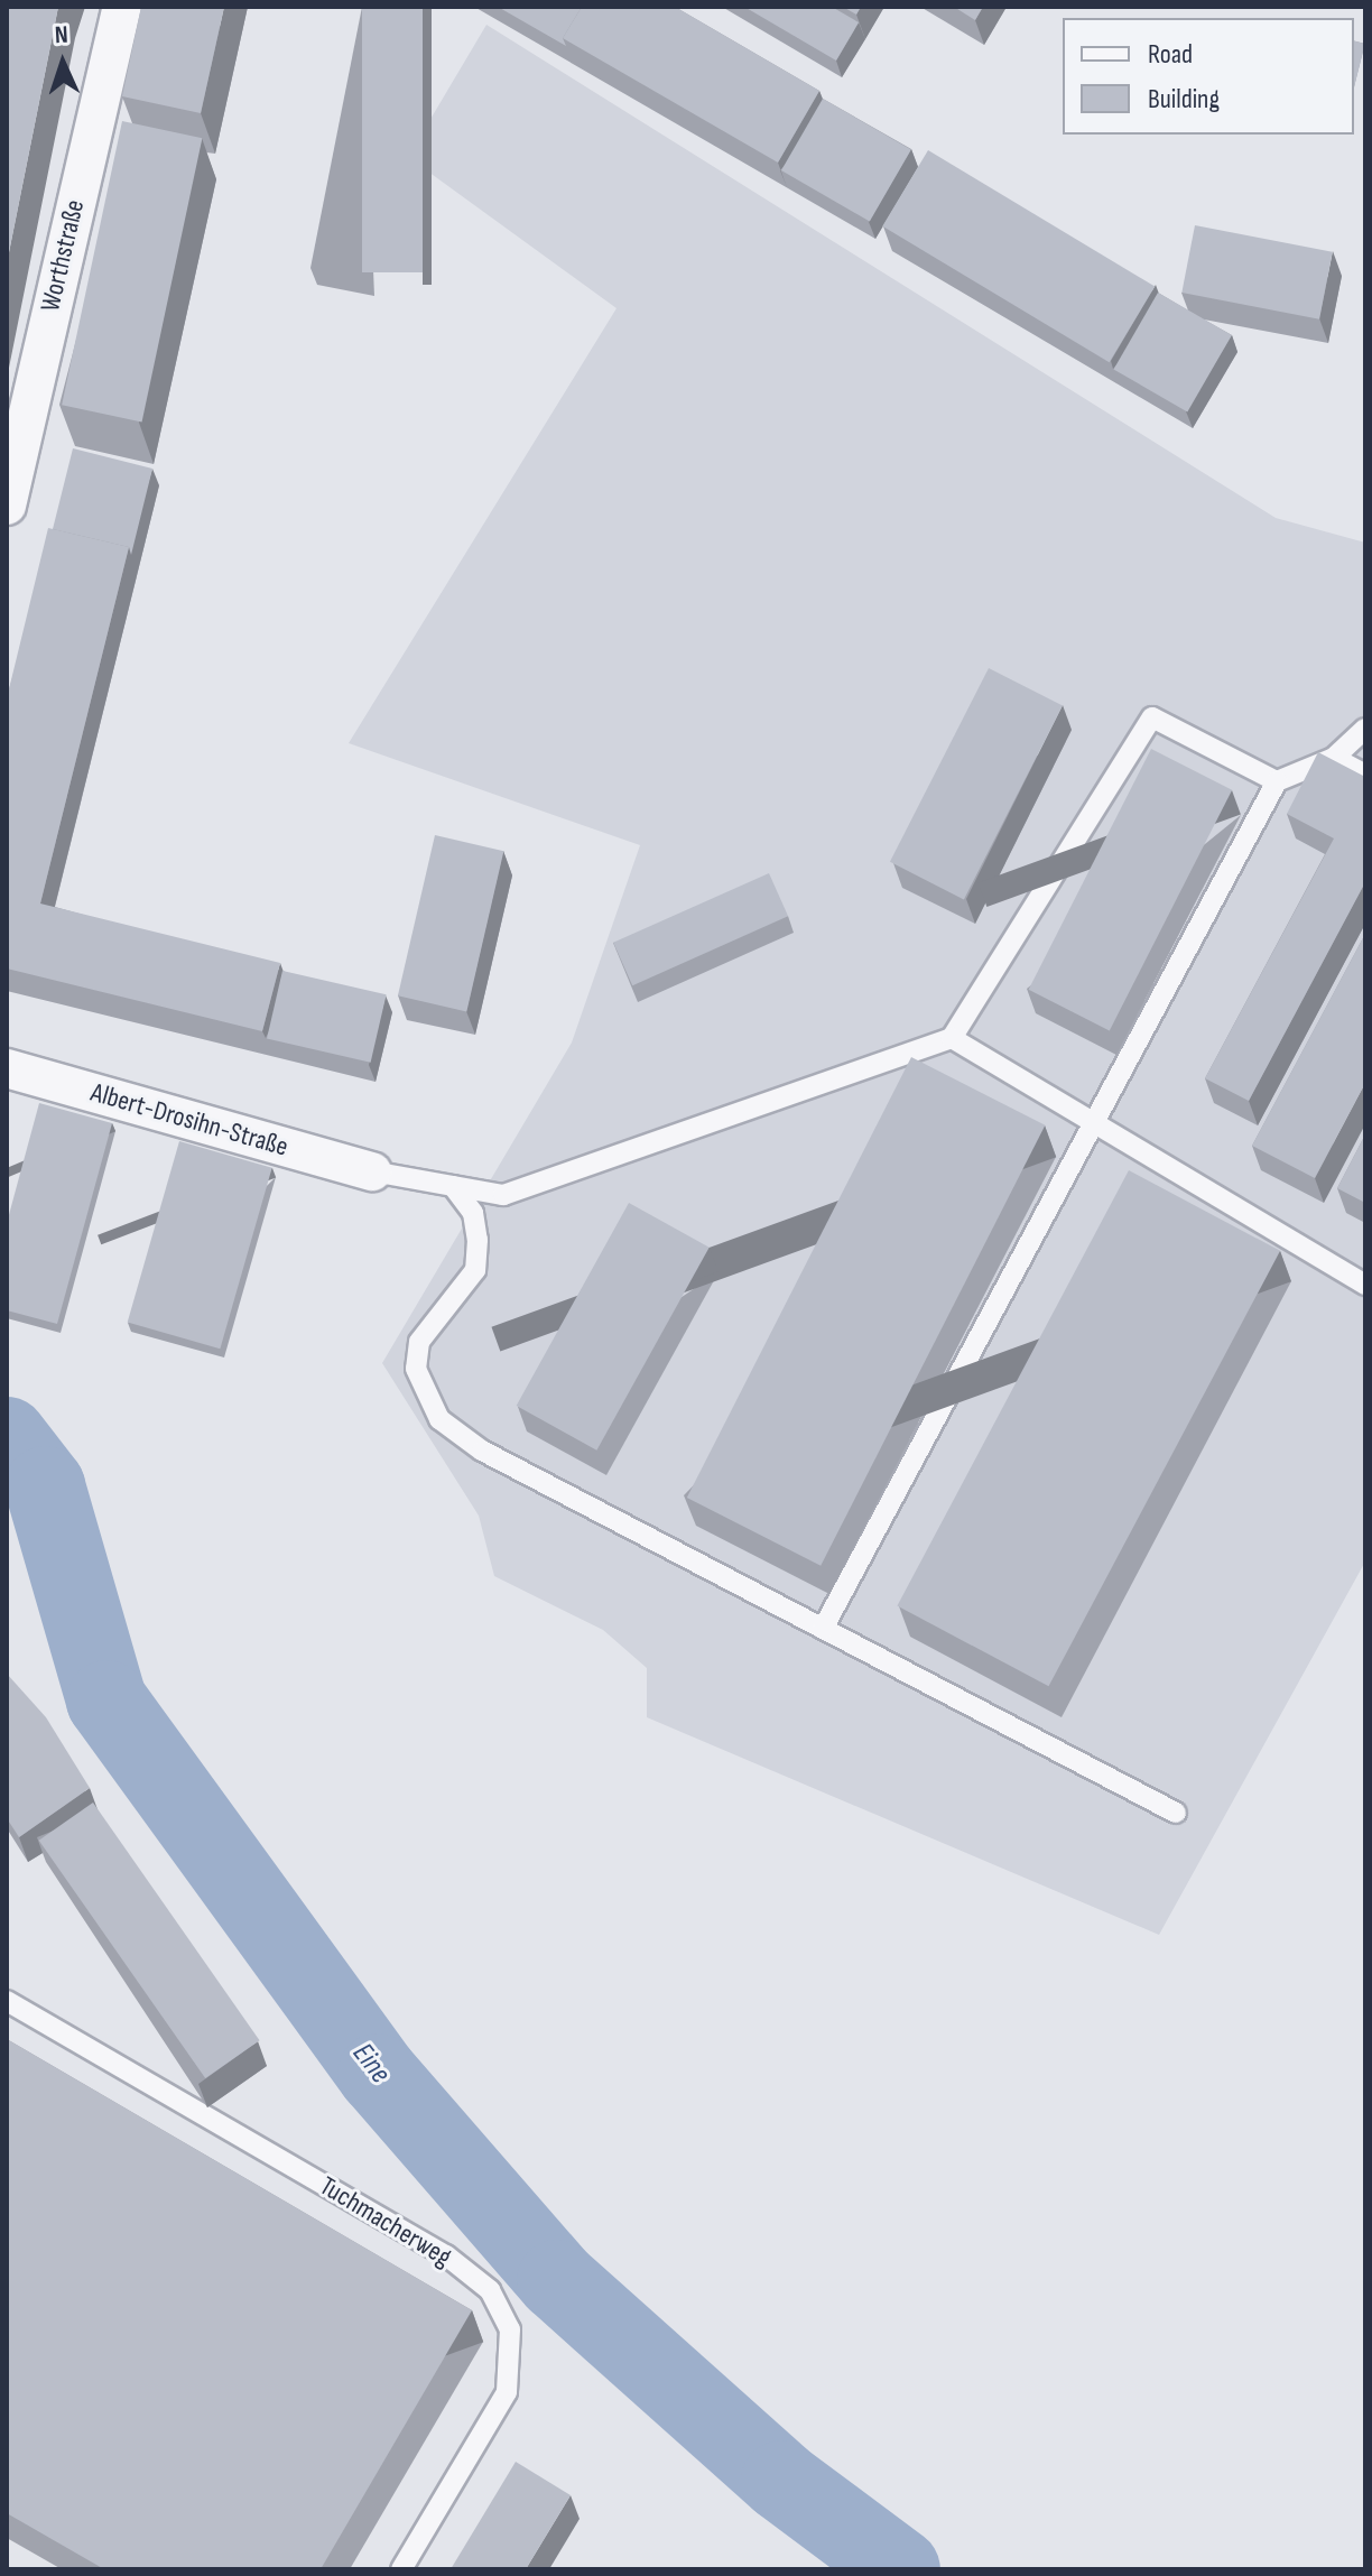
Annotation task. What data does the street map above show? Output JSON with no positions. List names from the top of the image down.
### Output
{
  "streets": {
    "street": ["Worthstraße", "Albert-Drosihn-Straße"],
    "lane": ["Tuchmacherweg"]
  },
  "water": ["Eine"],
  "legend": ["Road", "Building"],
  "north": "top"
}
